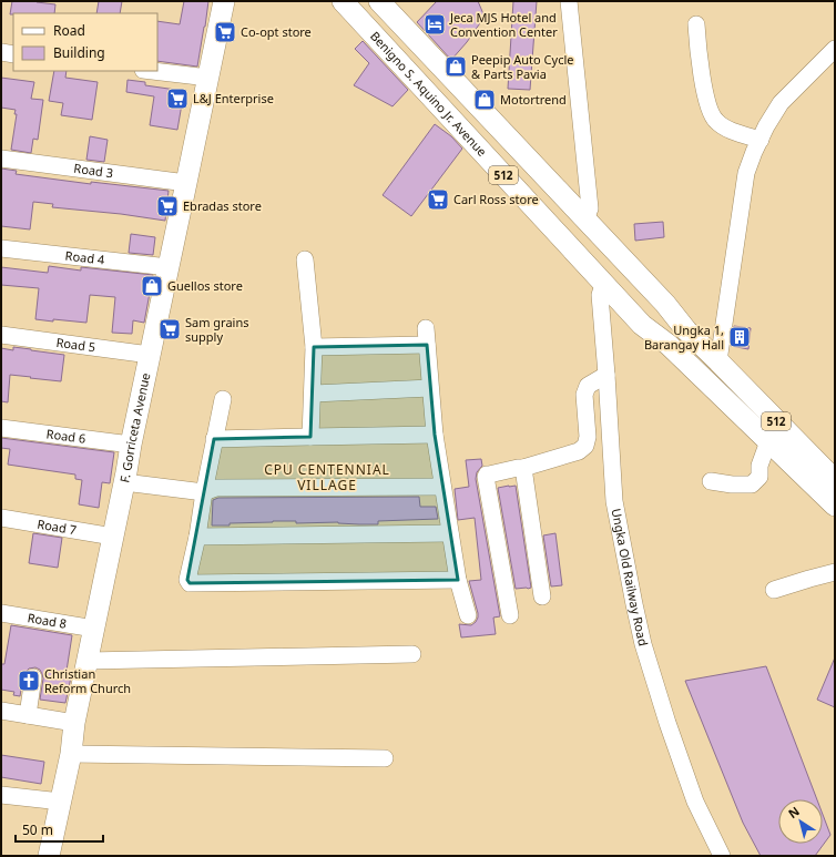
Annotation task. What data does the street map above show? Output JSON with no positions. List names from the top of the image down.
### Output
{
  "streets": {
    "main road": ["Benigno S. Aquino Jr. Avenue", "512", "F. Gorriceta Avenue"],
    "street": [
      "Road 3",
      "Road 4",
      "Road 5",
      "Road 6",
      "Road 7",
      "Ungka Old Railway Road",
      "Road 8"
    ]
  },
  "crossings": [
    ["Benigno S. Aquino Jr. Avenue", "Ungka Old Railway Road"],
    ["Road 3", "F. Gorriceta Avenue"],
    ["Road 4", "F. Gorriceta Avenue"],
    ["Road 5", "F. Gorriceta Avenue"],
    ["F. Gorriceta Avenue", "Road 6"],
    ["F. Gorriceta Avenue", "Road 7"],
    ["F. Gorriceta Avenue", "Road 8"]
  ],
  "districts": ["CPU CENTENNIAL VILLAGE"],
  "places": {
    "hotel": ["Jeca MJS Hotel and Convention Center"],
    "supermarket": [
      "Co-opt store",
      "L&J Enterprise",
      "Carl Ross store",
      "Ebradas store",
      "Sam grains supply"
    ],
    "shop": ["Peepip Auto Cycle & Parts Pavia", "Motortrend", "Guellos store"],
    "building": ["Ungka 1, Barangay Hall"],
    "church": ["Christian Reform Church"]
  },
  "legend": ["Road", "Building"],
  "scale_bar": "50 m",
  "north": "top left"
}
